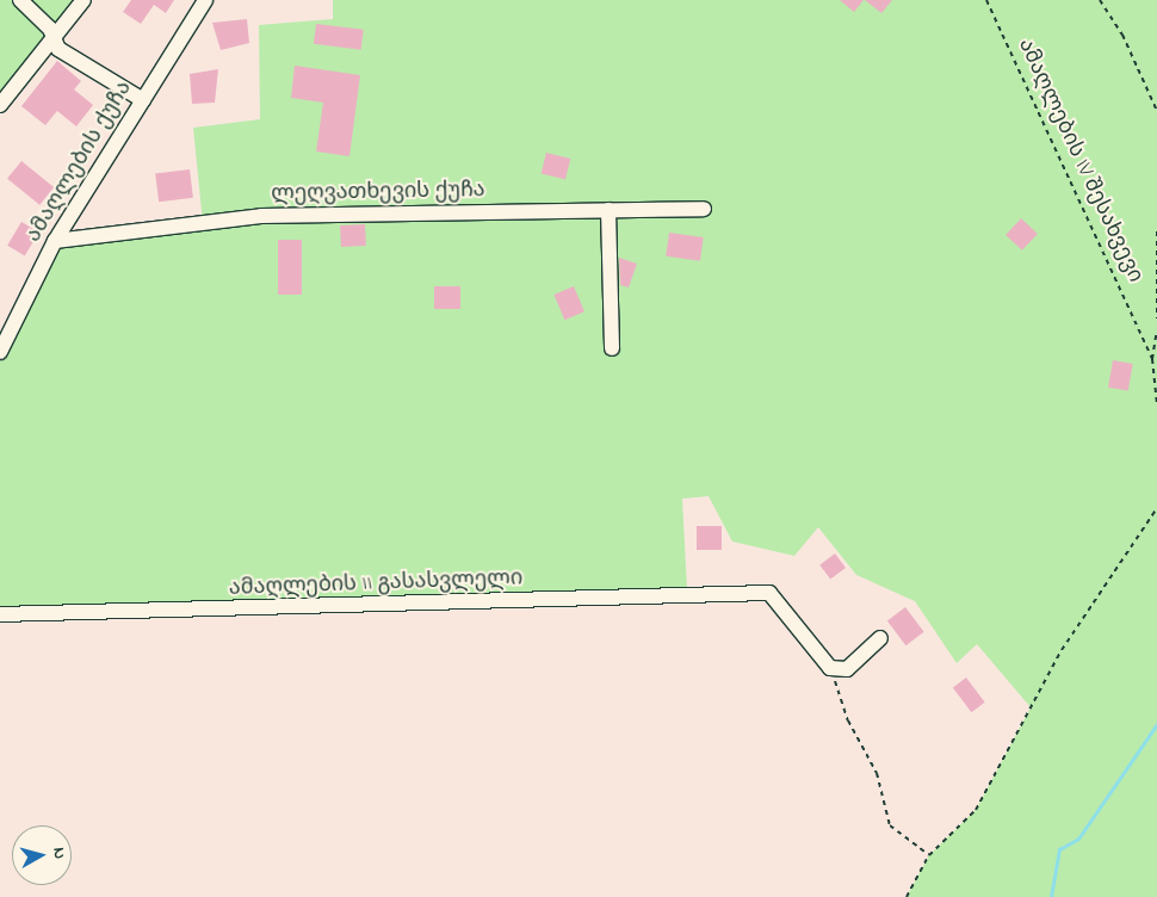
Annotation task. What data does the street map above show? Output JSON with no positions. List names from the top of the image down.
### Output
{
  "streets": {
    "street": ["ამაღლების ქუჩა", "ლეღვათხევის ქუჩა", "ამაღლების II გასასვლელი"],
    "path": ["ამაღლების IV შესახვევი"]
  },
  "crossings": [
    ["ამაღლების ქუჩა", "ლეღვათხევის ქუჩა"]
  ],
  "north": "right"
}
